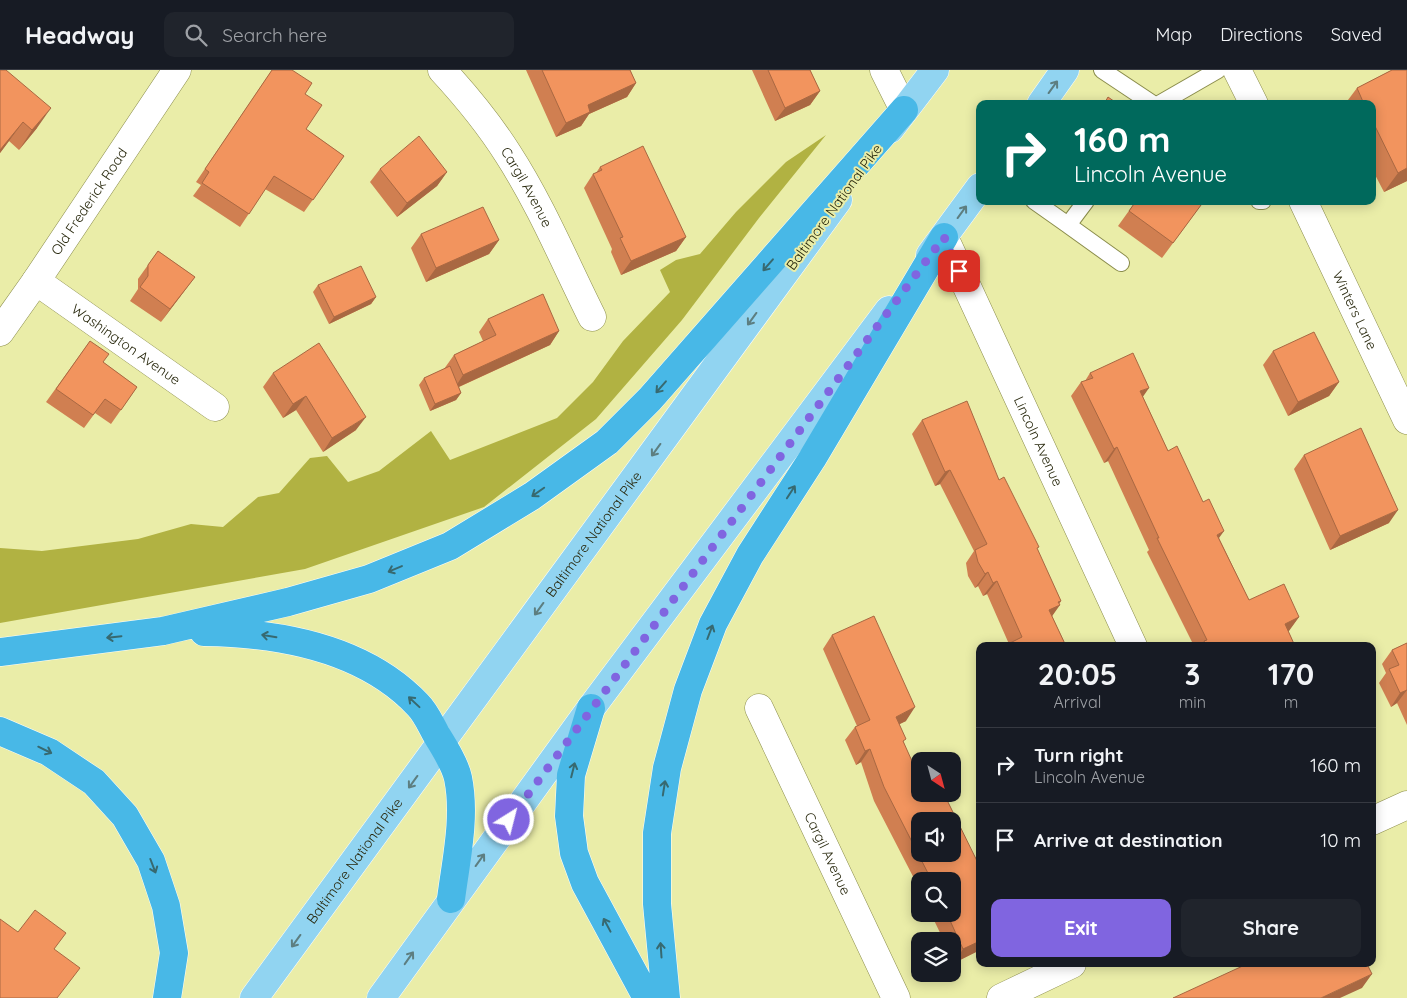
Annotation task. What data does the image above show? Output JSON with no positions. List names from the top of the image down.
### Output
{
  "streets": {
    "main road": ["Baltimore National Pike"],
    "street": [
      "Cargil Avenue",
      "Old Frederick Road",
      "Winters Lane",
      "Washington Avenue",
      "Lincoln Avenue"
    ]
  },
  "crossings": [
    ["Old Frederick Road", "Washington Avenue"]
  ],
  "north": "bottom right",
  "page": {
    "header": "Headway",
    "search": "Search here",
    "nav": ["Map", "Directions", "Saved"],
    "turn": ["160 m", "Lincoln Avenue"],
    "eta": [
      "20:05",
      "Arrival",
      "3",
      "min",
      "170",
      "m"
    ],
    "list": [
      {
        "name": "Turn right",
        "note": "Lincoln Avenue",
        "value": "160 m"
      },
      {
        "name": "Arrive at destination",
        "value": "10 m"
      }
    ],
    "buttons": ["Exit", "Share"]
  }
}
